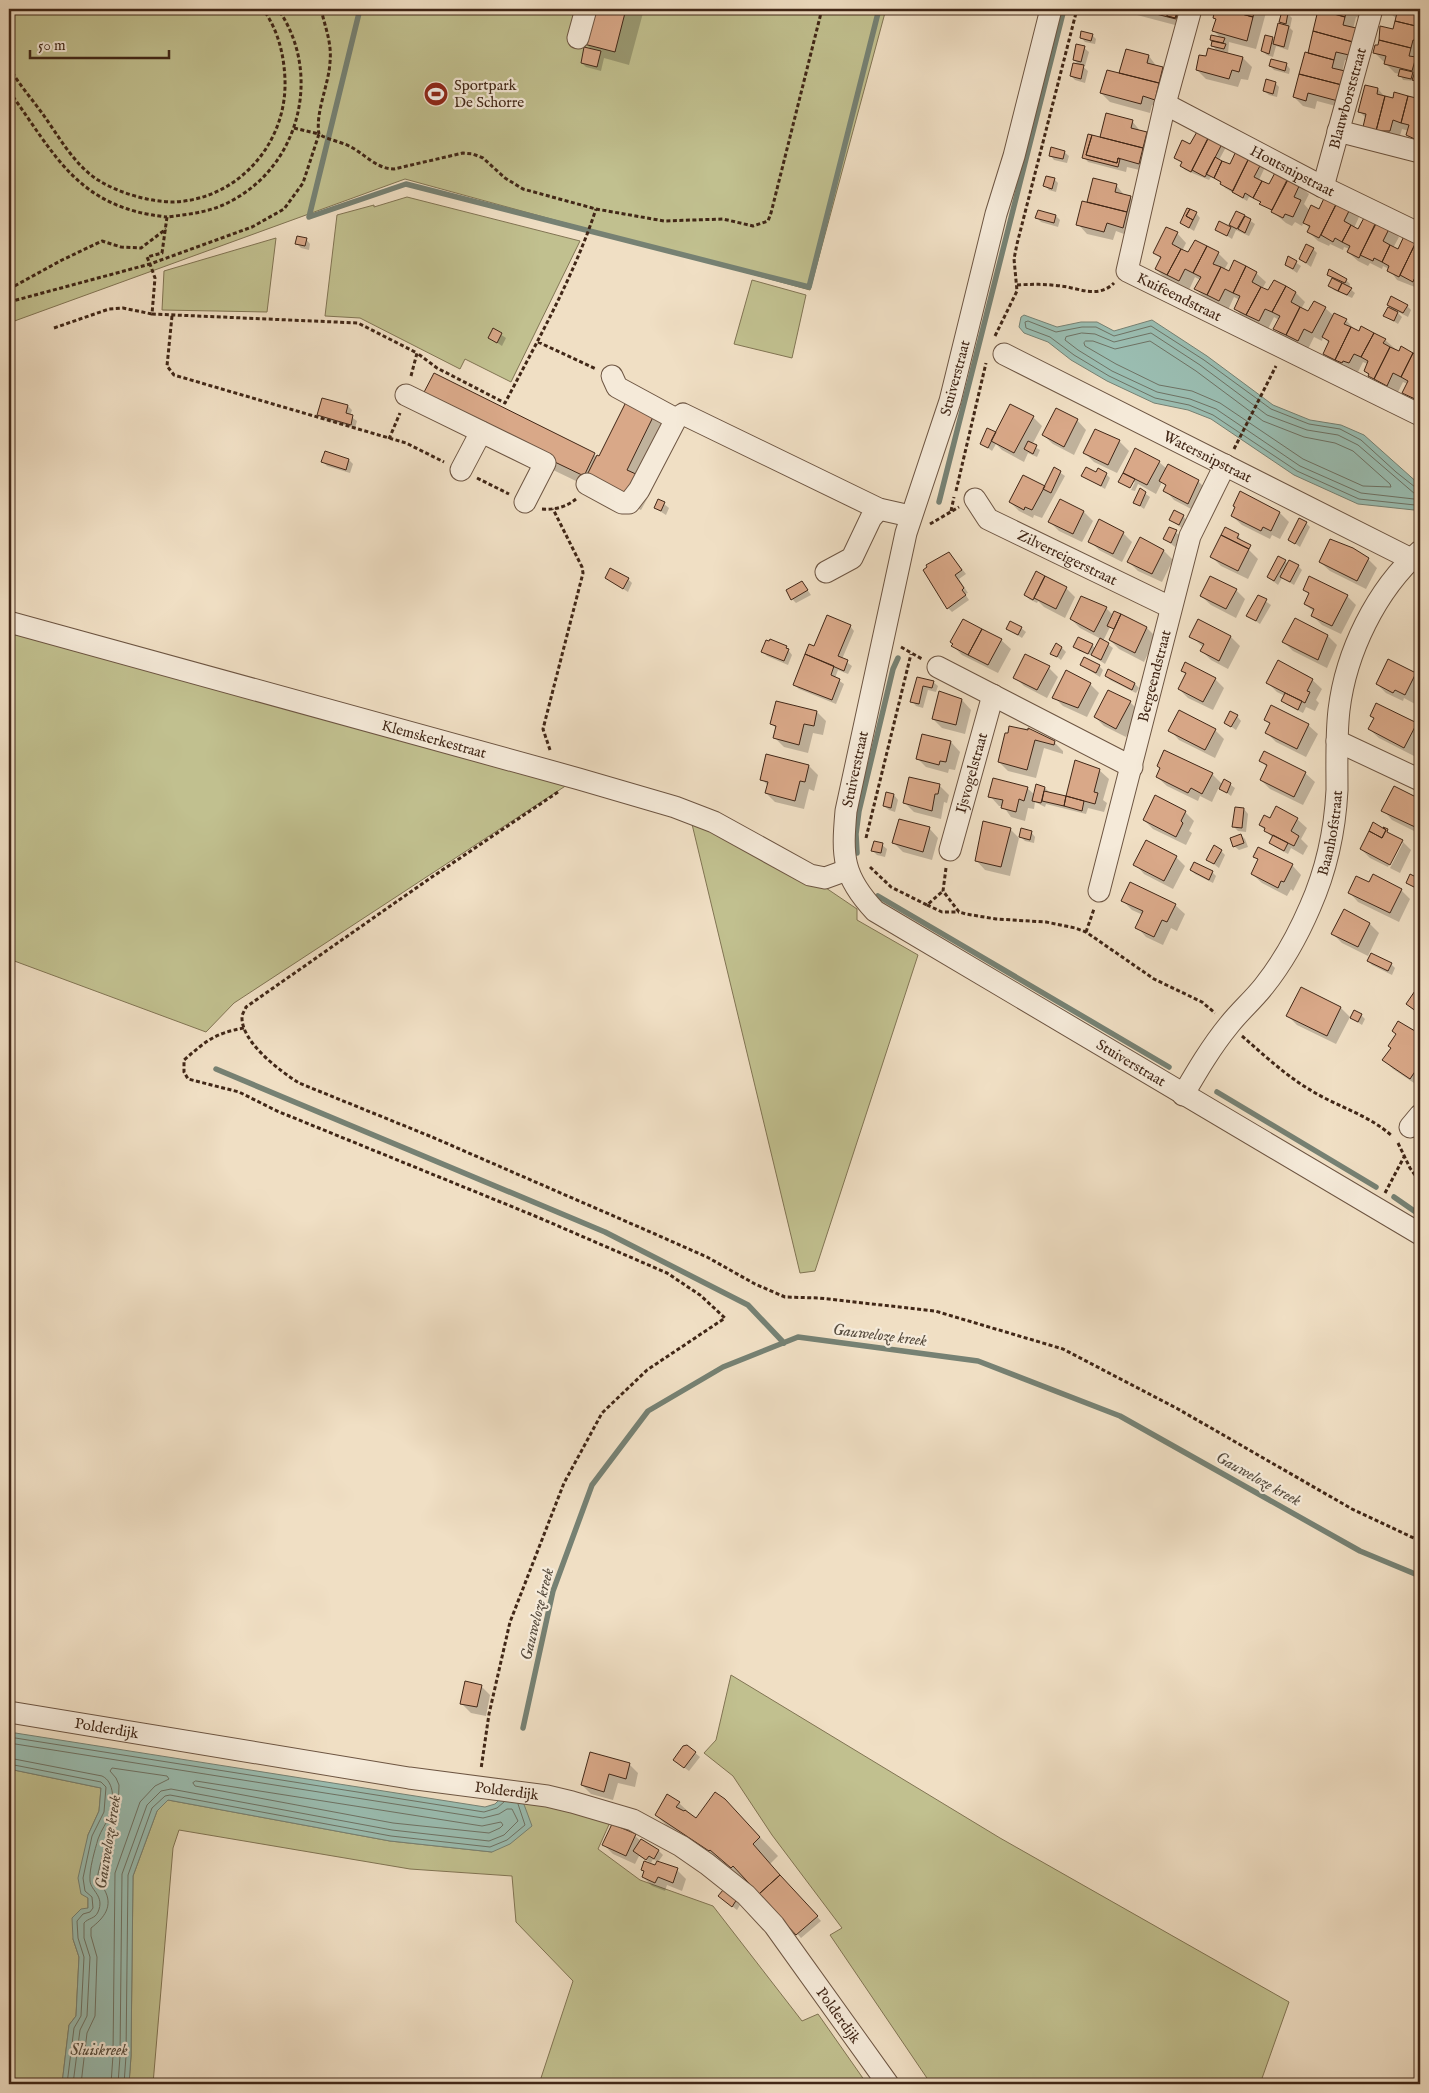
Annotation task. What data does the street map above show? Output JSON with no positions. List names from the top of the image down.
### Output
{
  "streets": {
    "street": [
      "Blauwborststraat",
      "Houtsnipstraat",
      "Kuifeendstraat",
      "Stuiverstraat",
      "Watersnipstraat",
      "Zilverreigerstraat",
      "Bergeendstraat",
      "Klemskerkestraat",
      "Ijsvogelstraat",
      "Baanhofstraat",
      "Polderdijk"
    ]
  },
  "crossings": [
    ["Blauwborststraat", "Houtsnipstraat"],
    ["Houtsnipstraat", "Kuifeendstraat"],
    ["Stuiverstraat", "Klemskerkestraat"],
    ["Stuiverstraat", "Baanhofstraat"],
    ["Watersnipstraat", "Bergeendstraat"],
    ["Watersnipstraat", "Baanhofstraat"],
    ["Zilverreigerstraat", "Bergeendstraat"]
  ],
  "water": ["Gauweloze kreek", "Sluiskreek"],
  "places": {
    "sports": ["Sportpark De Schorre"]
  },
  "scale_bar": "50 m"
}
